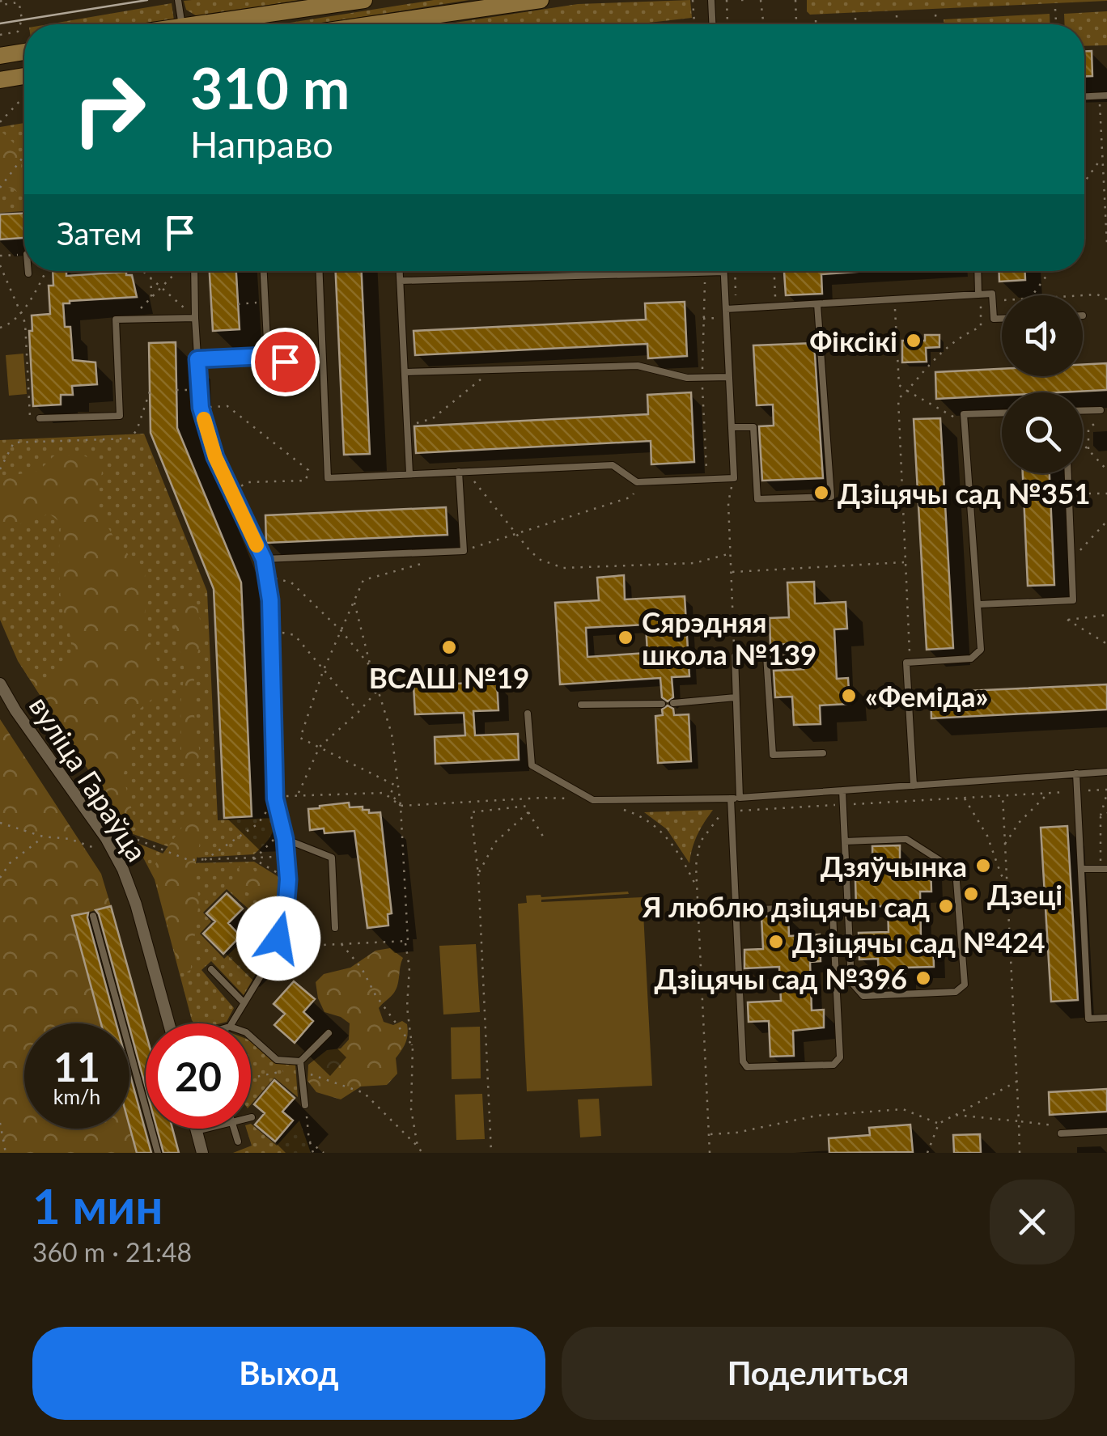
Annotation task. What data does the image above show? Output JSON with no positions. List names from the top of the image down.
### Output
{
  "streets": {
    "street": ["вуліца Гараўца"]
  },
  "places": [
    "Фіксікі",
    "Дзіцячы сад №351",
    "Сярэдняя школа №139",
    "ВСАШ №19",
    "«Феміда»",
    "Дзяўчынка",
    "Дзеці",
    "Я люблю дзіцячы сад",
    "Дзіцячы сад №424",
    "Дзіцячы сад №396"
  ],
  "page": {
    "turn": ["310 m", "Направо"],
    "then": "Затем",
    "speed": "11 km/h",
    "limit": "20",
    "heading": ["1 мин", "360 m · 21:48"],
    "buttons": ["Выход", "Поделиться"]
  }
}
